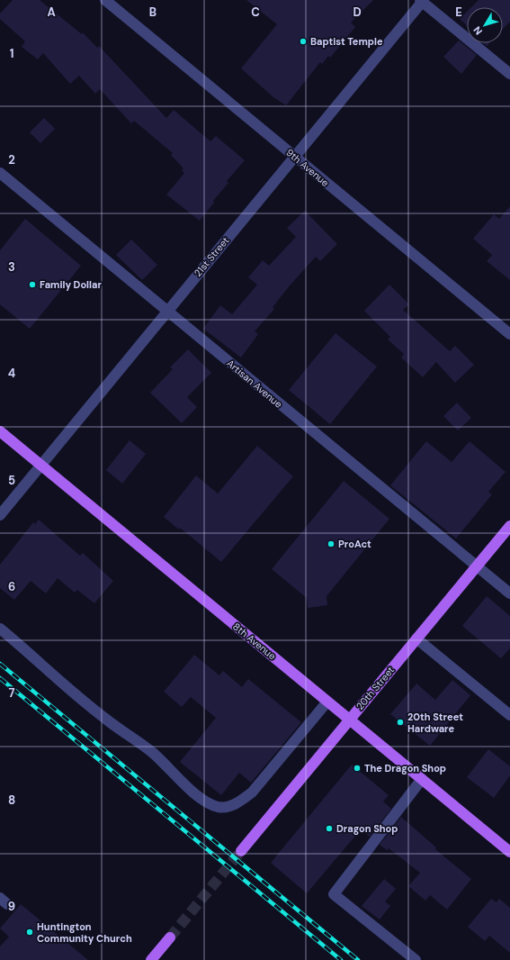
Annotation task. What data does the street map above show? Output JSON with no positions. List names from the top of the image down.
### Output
{
  "streets": {
    "main road": ["8th Avenue", "20th Street"],
    "street": ["9th Avenue", "21st Street", "Artisan Avenue"]
  },
  "crossings": [
    ["9th Avenue", "21st Street"],
    ["21st Street", "Artisan Avenue"],
    ["21st Street", "8th Avenue"],
    ["Artisan Avenue", "20th Street"],
    ["8th Avenue", "20th Street"]
  ],
  "places": [
    "Baptist Temple",
    "Family Dollar",
    "ProAct",
    "20th Street Hardware",
    "The Dragon Shop",
    "Dragon Shop",
    "Huntington Community Church"
  ],
  "north": "bottom left",
  "grid": {
    "columns": [
      "A",
      "B",
      "C",
      "D",
      "E"
    ],
    "rows": [
      "1",
      "2",
      "3",
      "4",
      "5",
      "6",
      "7",
      "8",
      "9"
    ]
  }
}
